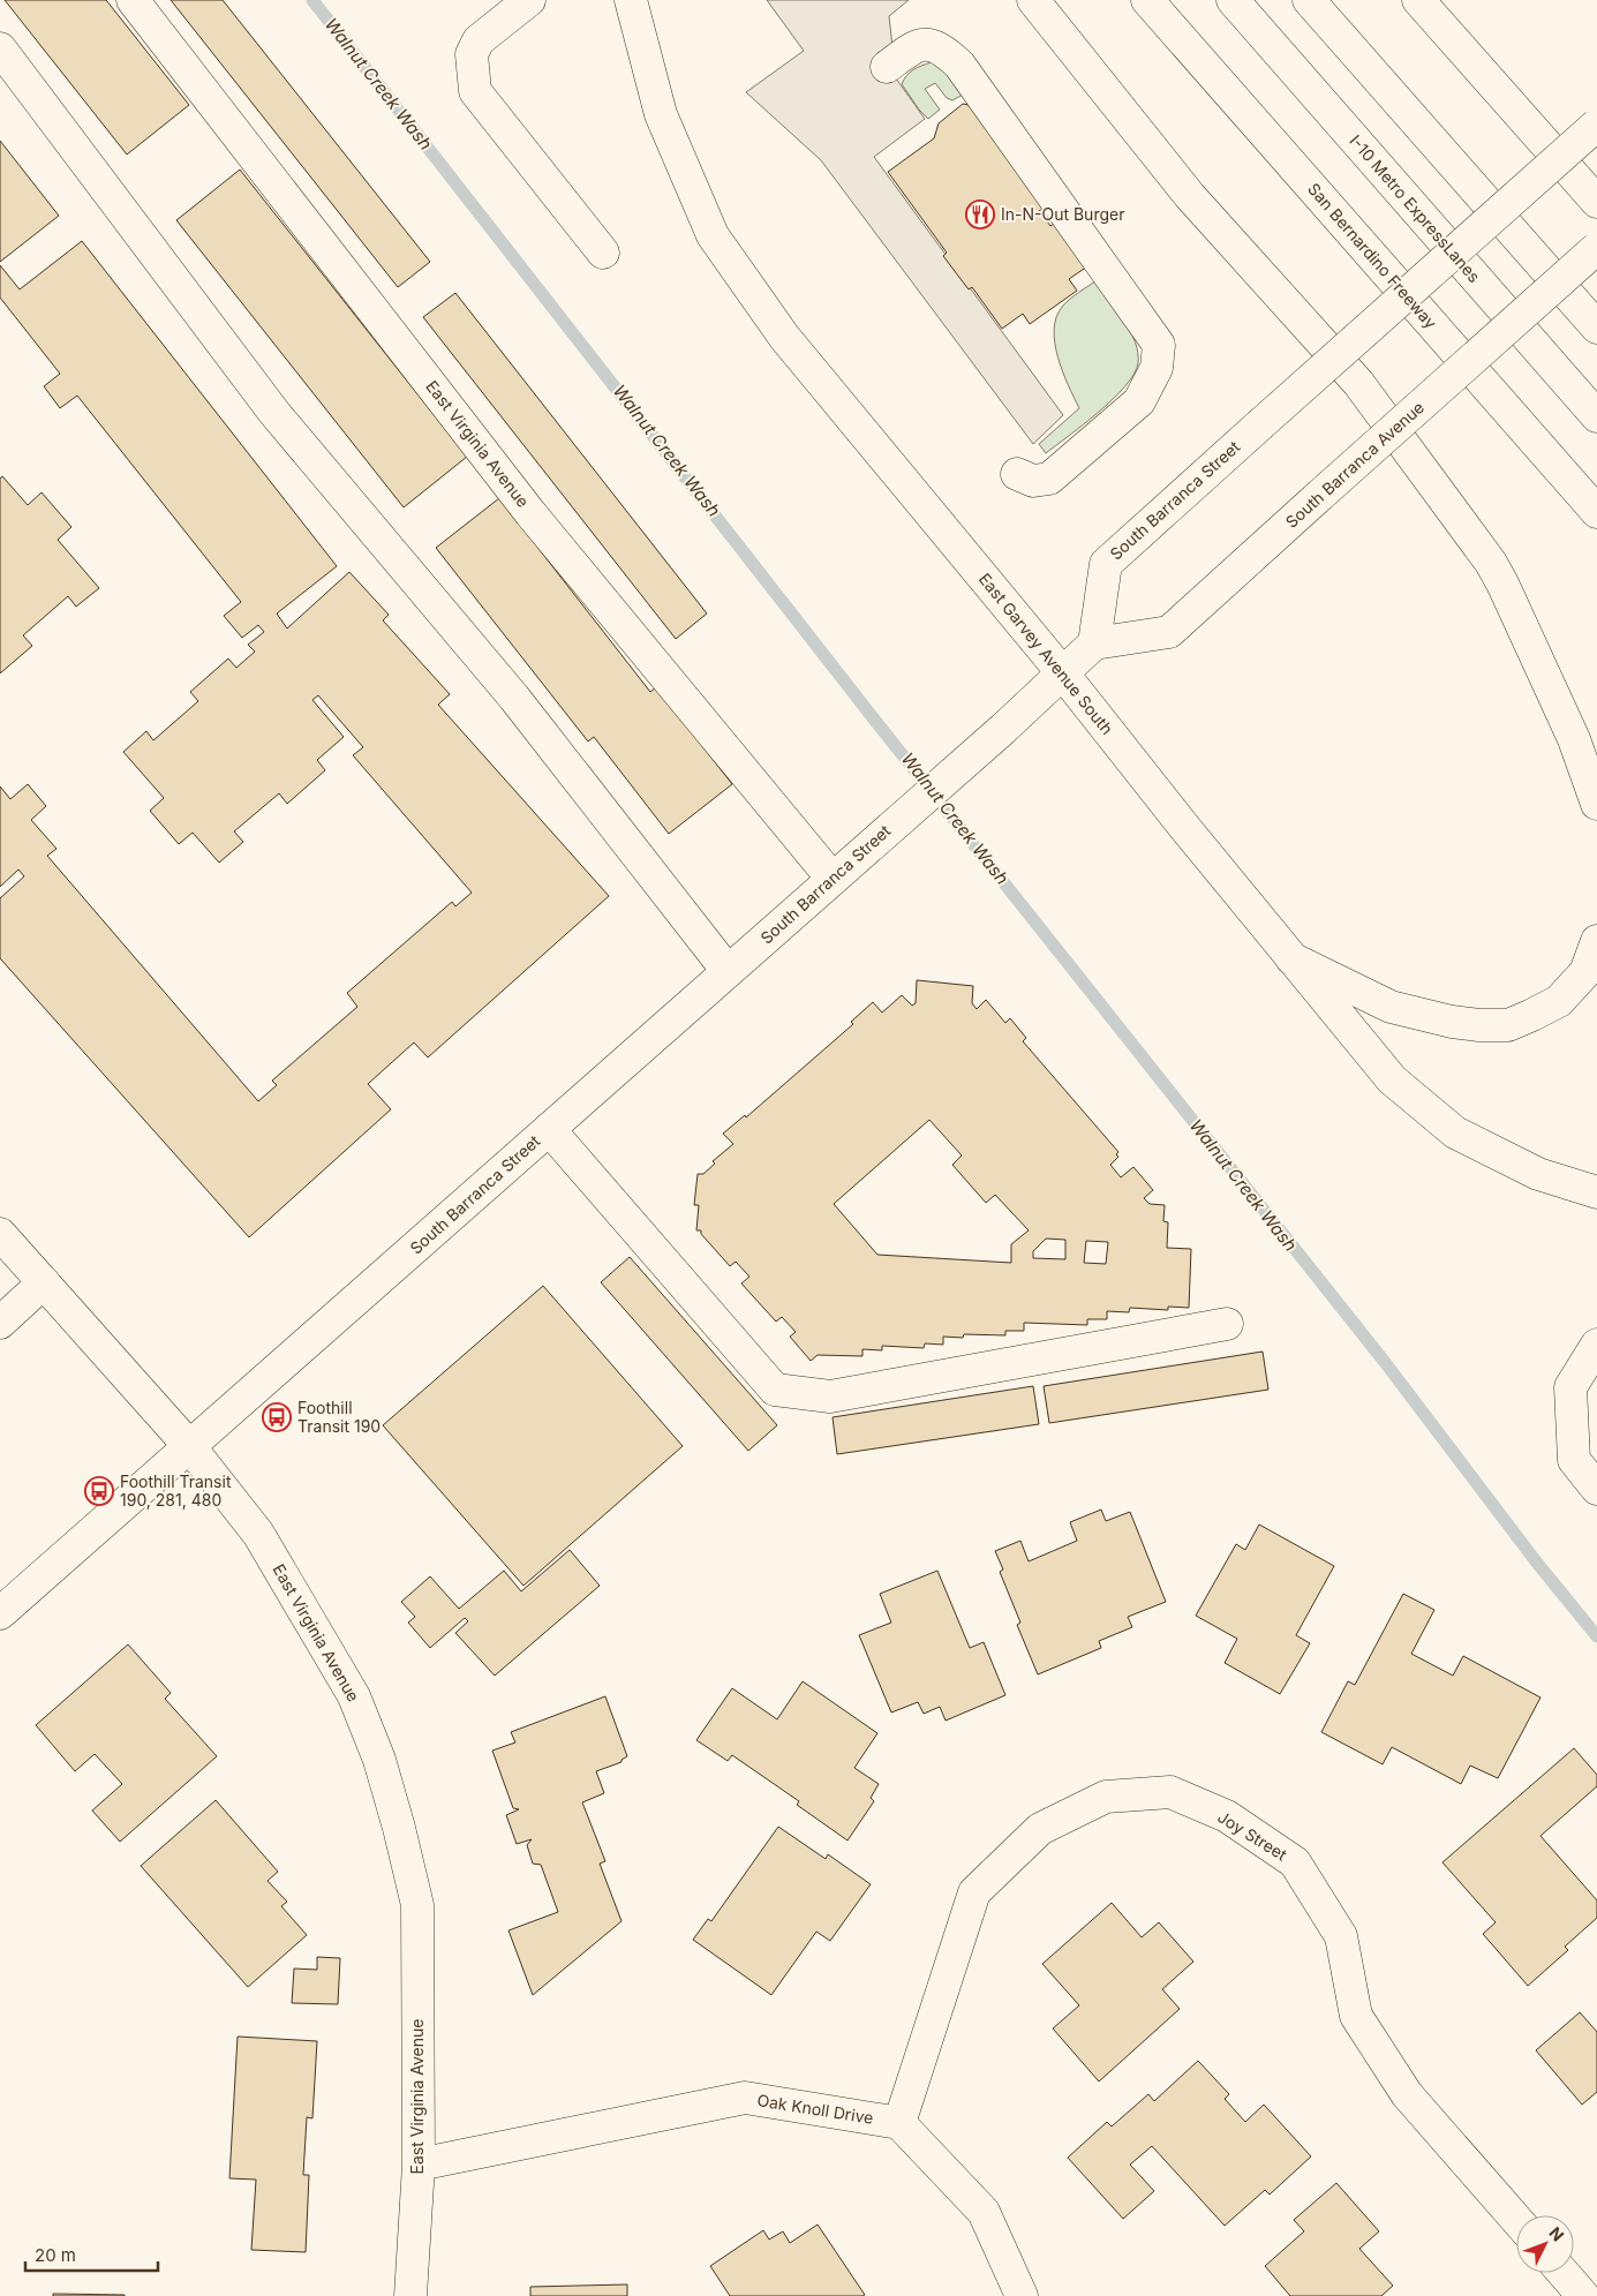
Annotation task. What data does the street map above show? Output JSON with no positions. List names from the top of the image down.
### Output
{
  "streets": {
    "main road": [
      "I-10 Metro ExpressLanes",
      "San Bernardino Freeway",
      "East Virginia Avenue",
      "South Barranca Avenue",
      "South Barranca Street",
      "East Garvey Avenue South",
      "Joy Street",
      "Oak Knoll Drive"
    ]
  },
  "crossings": [
    ["East Virginia Avenue", "South Barranca Street"],
    ["East Virginia Avenue", "Oak Knoll Drive"],
    ["South Barranca Avenue", "South Barranca Street"],
    ["South Barranca Street", "East Garvey Avenue South"],
    ["Joy Street", "Oak Knoll Drive"]
  ],
  "water": ["Walnut Creek Wash"],
  "places": {
    "restaurant": ["In-N-Out Burger"],
    "bus stop": ["Foothill Transit 190", "Foothill Transit 190, 281, 480"]
  },
  "scale_bar": "20 m",
  "north": "top right"
}
